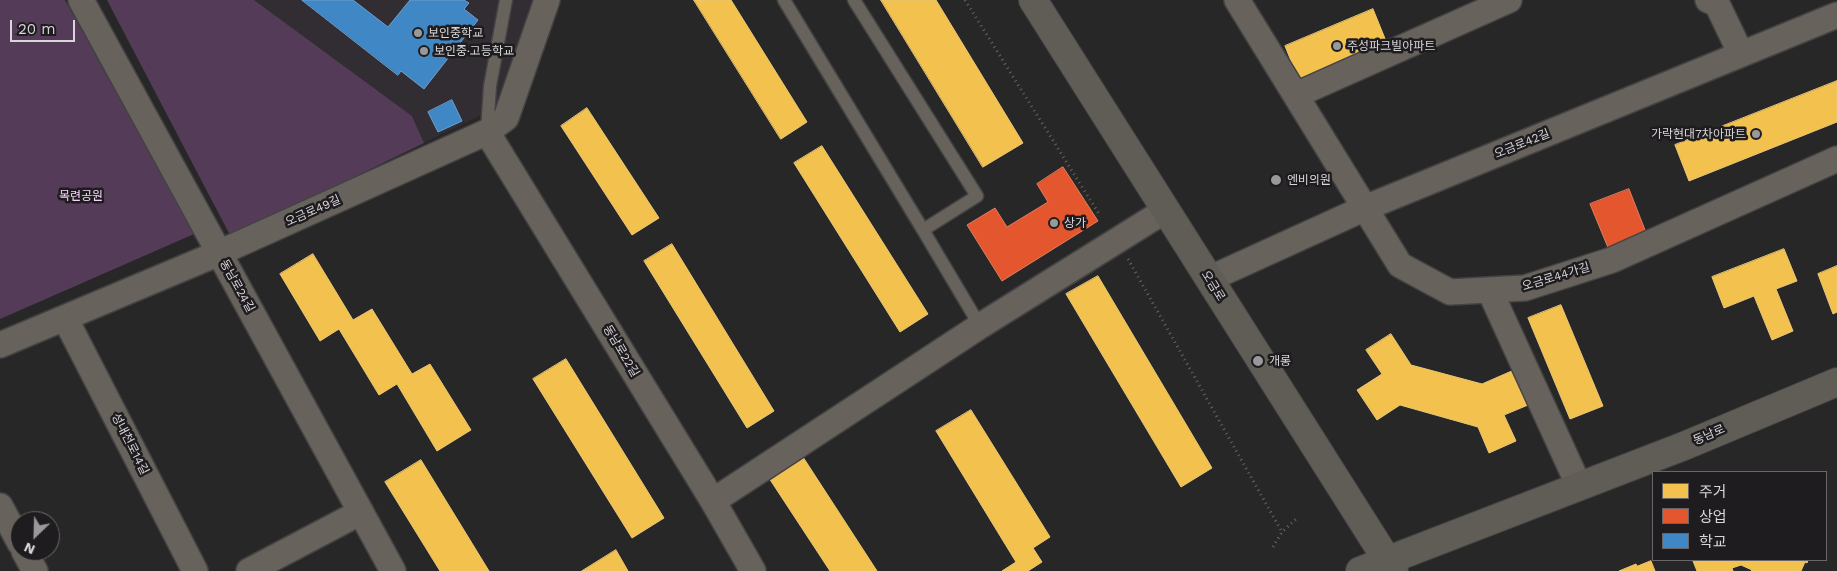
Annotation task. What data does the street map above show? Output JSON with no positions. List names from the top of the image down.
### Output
{
  "streets": {
    "main road": ["오금로", "동남로"],
    "street": [
      "오금로42길",
      "오금로49길",
      "오금로44가길",
      "동남로24길",
      "동남로22길",
      "성내천로14길"
    ]
  },
  "crossings": [
    ["오금로42길", "오금로44가길"],
    ["오금로42길", "오금로"],
    ["오금로49길", "동남로24길"],
    ["오금로49길", "동남로22길"],
    ["오금로49길", "성내천로14길"],
    ["오금로", "동남로"]
  ],
  "parks": ["목련공원"],
  "places": [
    "보인중학교",
    "주성파크빌아파트",
    "보인중·고등학교",
    "가락현대7차아파트",
    "엔비의원",
    "상가",
    "개롱"
  ],
  "legend": ["주거", "상업", "학교"],
  "scale_bar": "20 m",
  "north": "bottom left"
}
